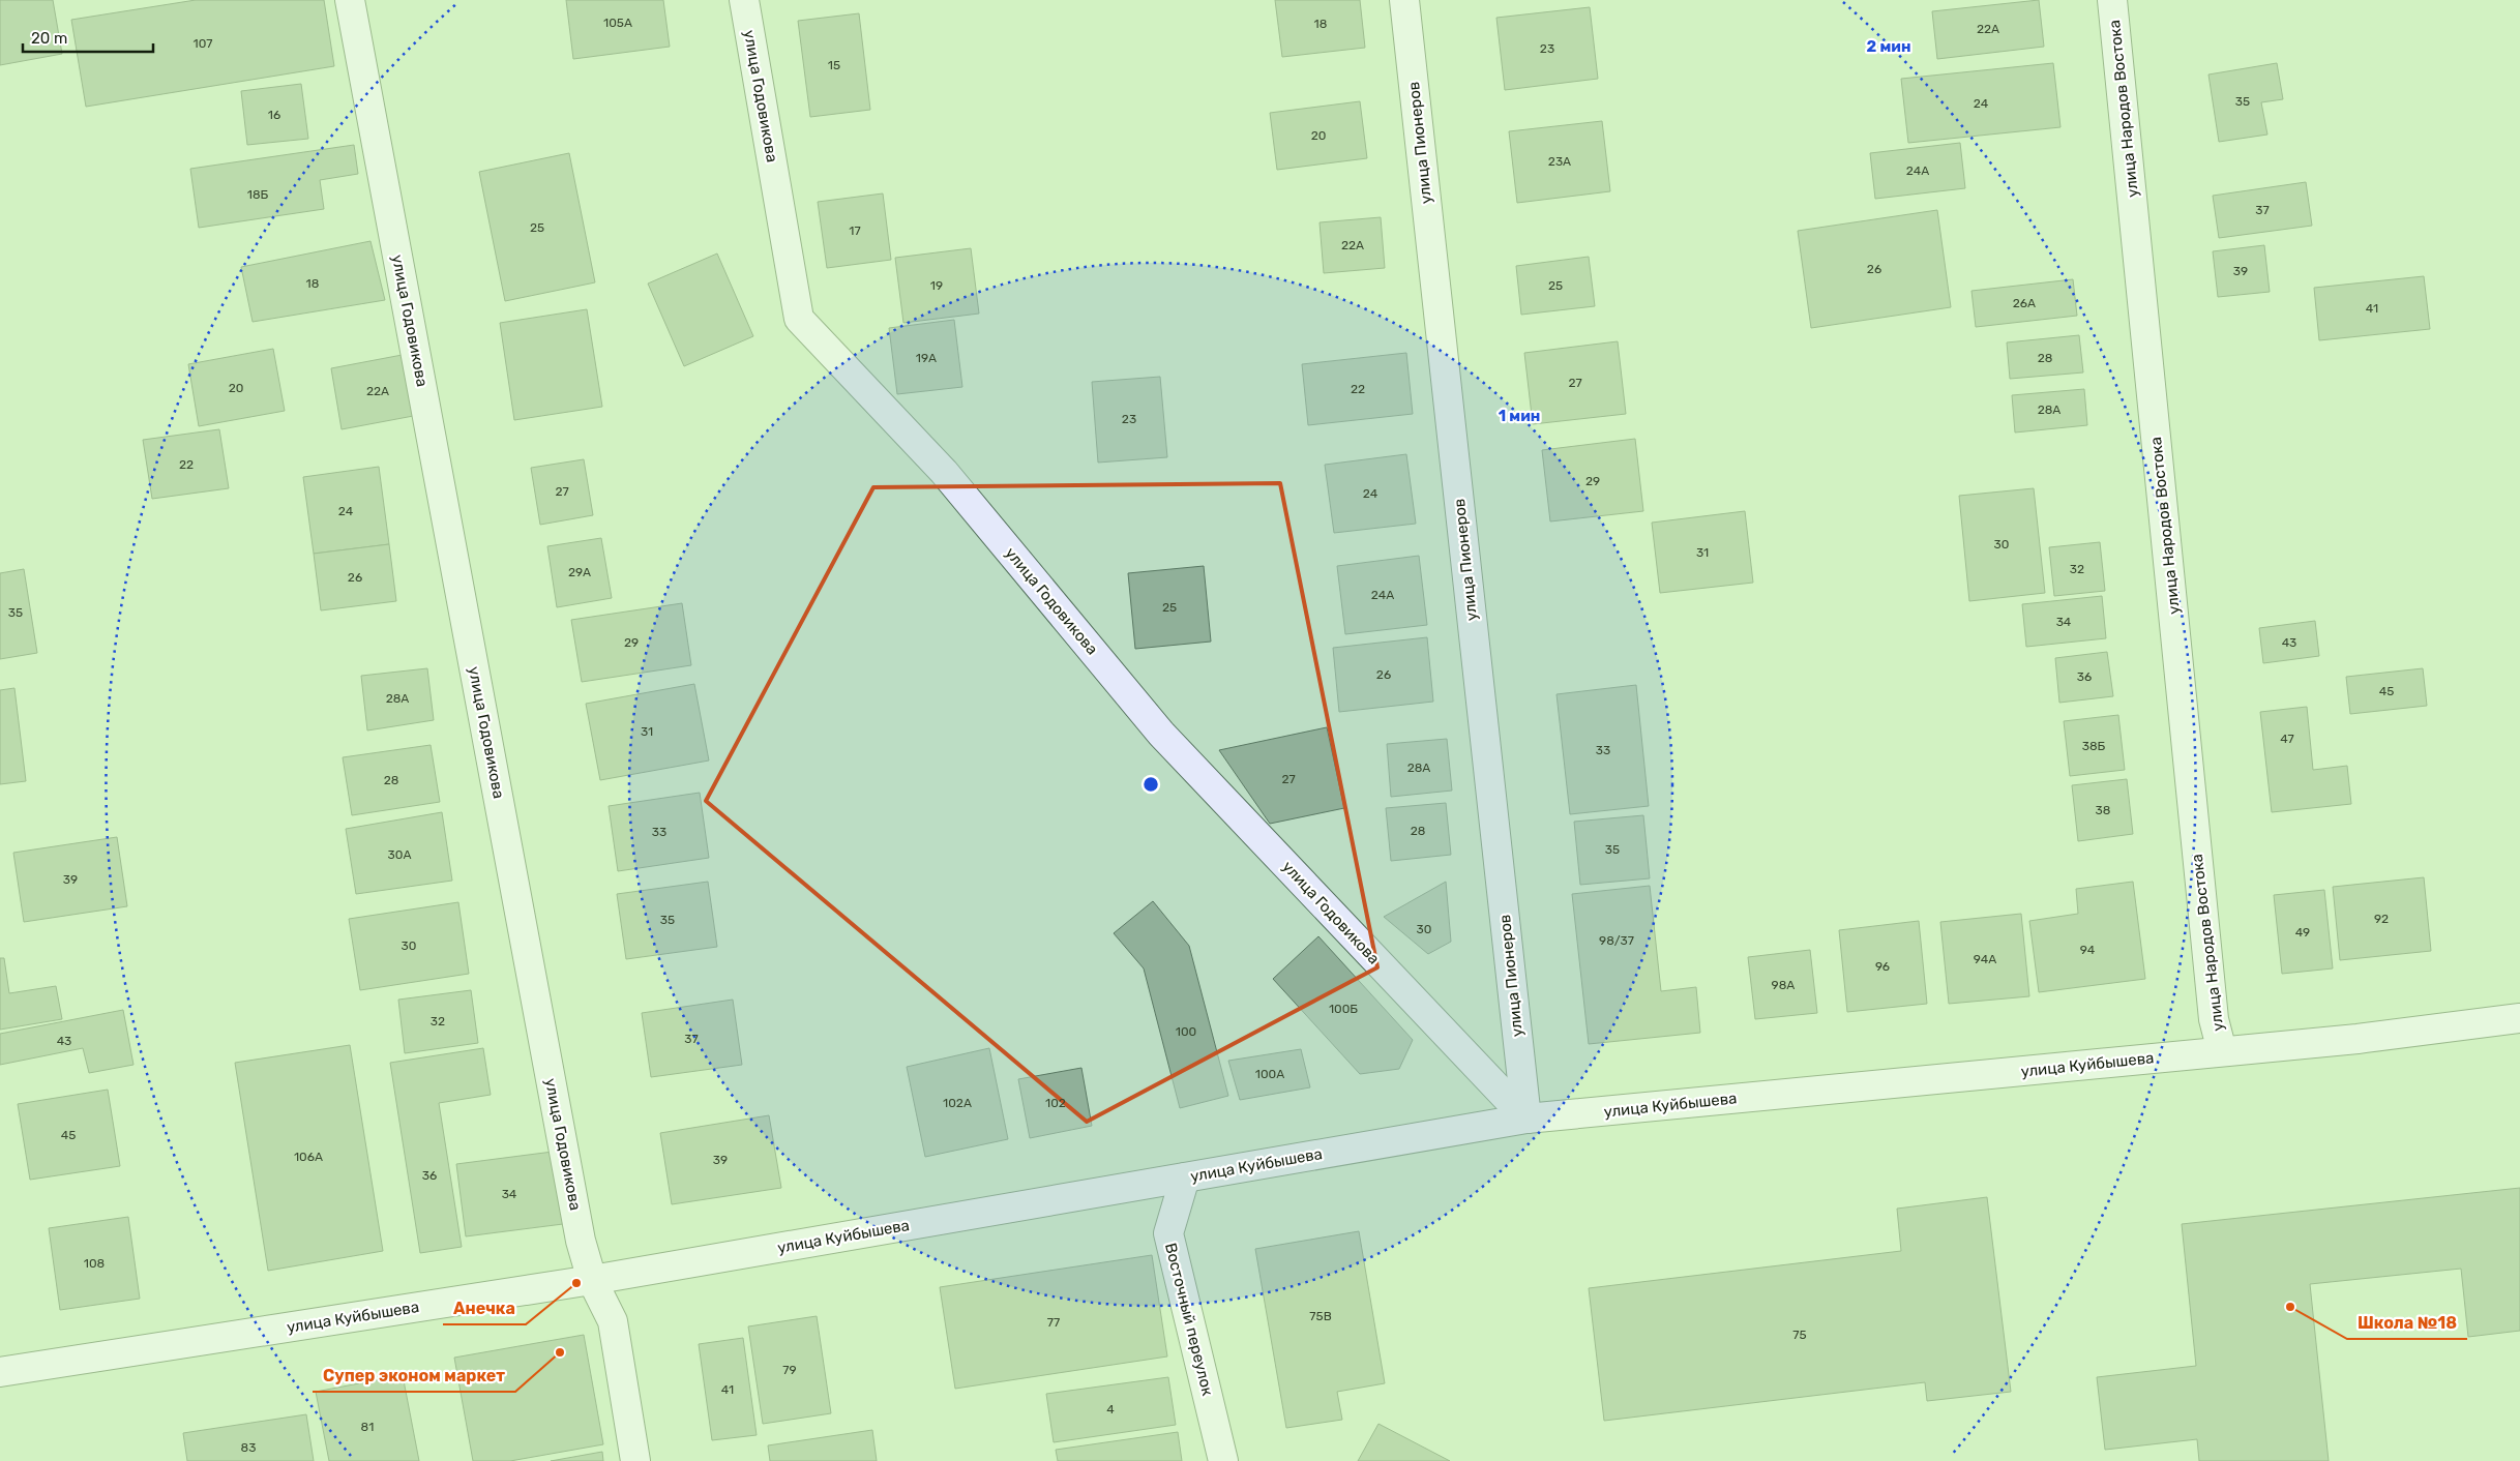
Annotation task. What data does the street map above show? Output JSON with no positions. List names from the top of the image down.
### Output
{
  "streets": {
    "street": [
      "улица Годовикова",
      "улица Народов Востока",
      "улица Пионеров",
      "улица Куйбышева",
      "Восточный переулок"
    ]
  },
  "crossings": [
    ["улица Годовикова", "улица Пионеров"],
    ["улица Годовикова", "улица Куйбышева"],
    ["улица Народов Востока", "улица Куйбышева"],
    ["улица Пионеров", "улица Куйбышева"],
    ["улица Куйбышева", "Восточный переулок"]
  ],
  "places": ["Анечка", "Школа №18", "Супер эконом маркет"],
  "house_numbers": [
    "105А",
    "18",
    "22А",
    "107",
    "23",
    "15",
    "35",
    "24",
    "16",
    "20",
    "23А",
    "24А",
    "18Б",
    "37",
    "25",
    "17",
    "22А",
    "26",
    "39",
    "18",
    "19",
    "25",
    "26А",
    "41",
    "19А",
    "28",
    "27",
    "20",
    "22",
    "22А",
    "28А",
    "23",
    "22",
    "29",
    "27",
    "24",
    "24",
    "30",
    "31",
    "32",
    "29А",
    "26",
    "24А",
    "25",
    "35",
    "34",
    "29",
    "43",
    "26",
    "36",
    "45",
    "28А",
    "31",
    "47",
    "38Б",
    "33",
    "28А",
    "27",
    "28",
    "38",
    "28",
    "33",
    "35",
    "30А",
    "39",
    "92",
    "35",
    "30",
    "49",
    "98/37",
    "30",
    "94",
    "94А",
    "96",
    "98А",
    "100Б",
    "32",
    "100",
    "37",
    "43",
    "100А",
    "102А",
    "102",
    "45",
    "106А",
    "39",
    "36",
    "34",
    "108",
    "75В",
    "77",
    "75",
    "79",
    "41",
    "4",
    "81",
    "83"
  ],
  "scale_bar": "20 m",
  "rings": ["2 мин", "1 мин"]
}
